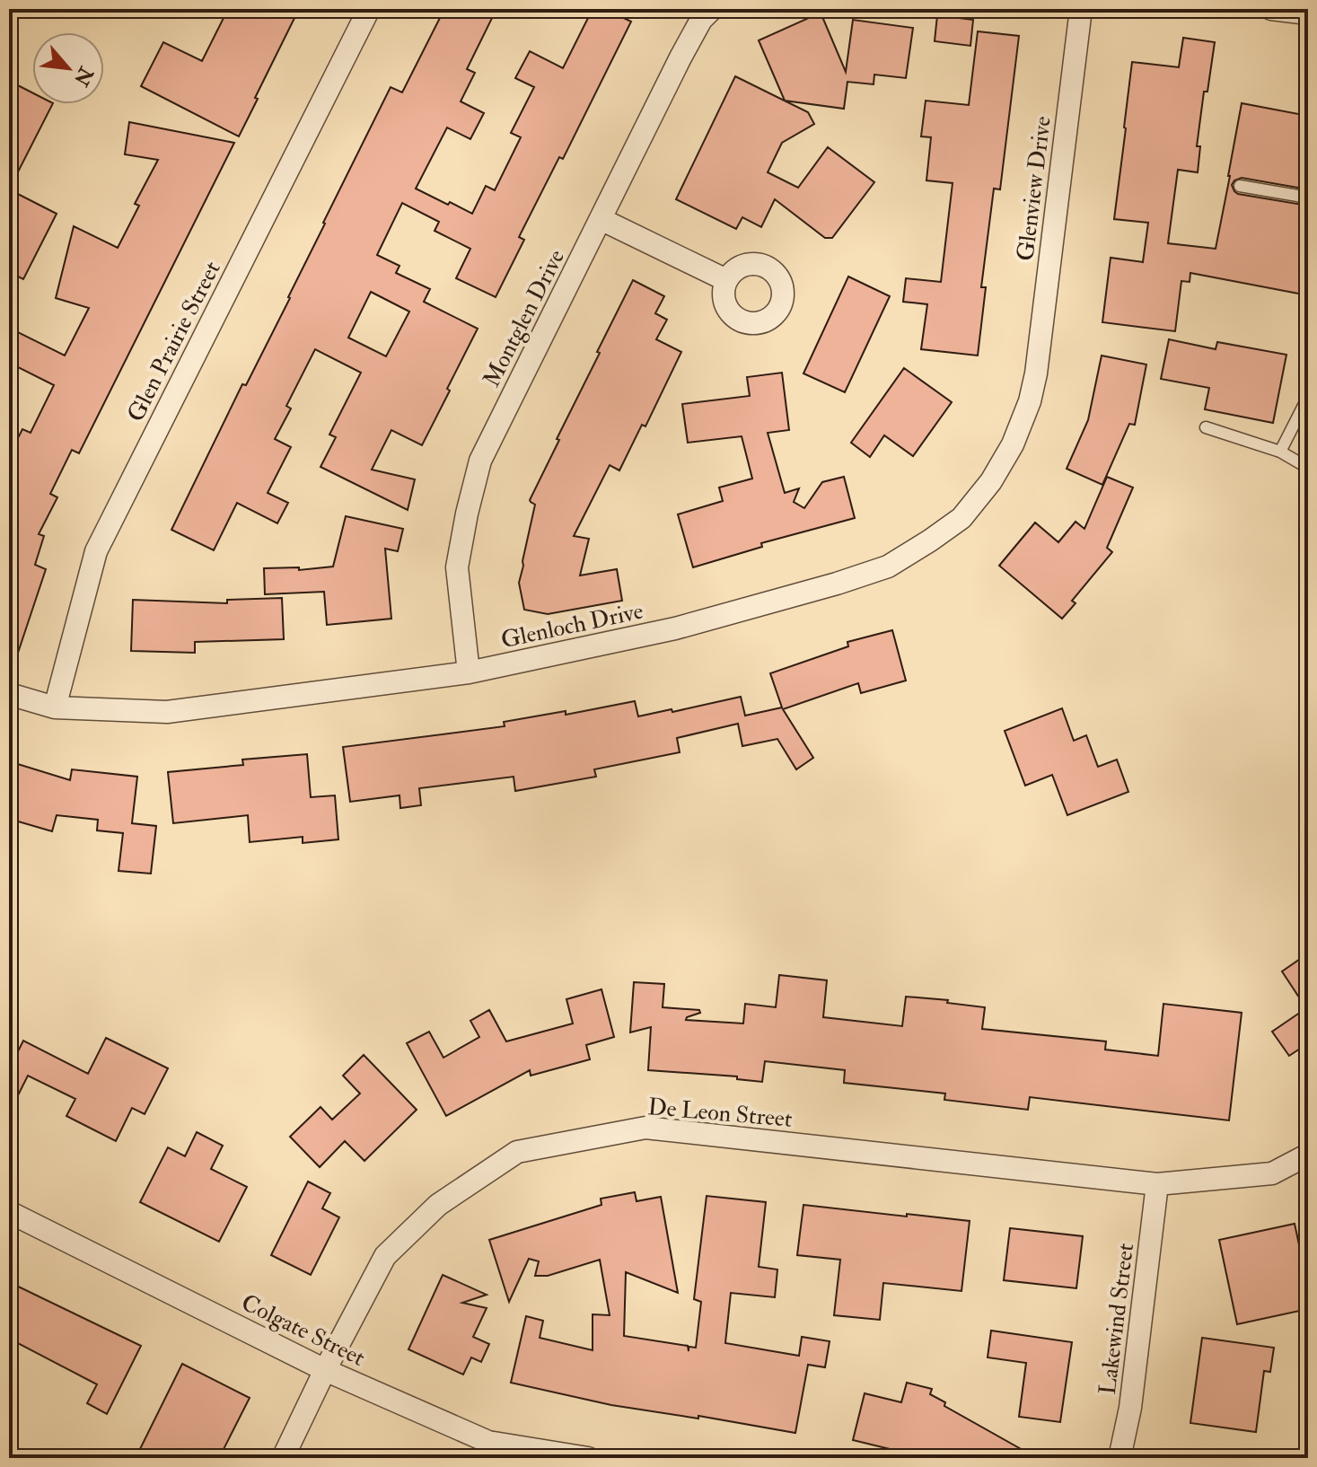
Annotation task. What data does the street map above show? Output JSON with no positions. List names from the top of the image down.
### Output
{
  "streets": {
    "street": [
      "Glenview Drive",
      "Montglen Drive",
      "Glen Prairie Street",
      "Glenloch Drive",
      "De Leon Street",
      "Lakewind Street",
      "Colgate Street"
    ]
  },
  "crossings": [
    ["Glenview Drive", "Glenloch Drive"],
    ["Montglen Drive", "Glenloch Drive"],
    ["Glen Prairie Street", "Glenloch Drive"],
    ["De Leon Street", "Lakewind Street"],
    ["De Leon Street", "Colgate Street"]
  ],
  "north": "bottom right"
}
